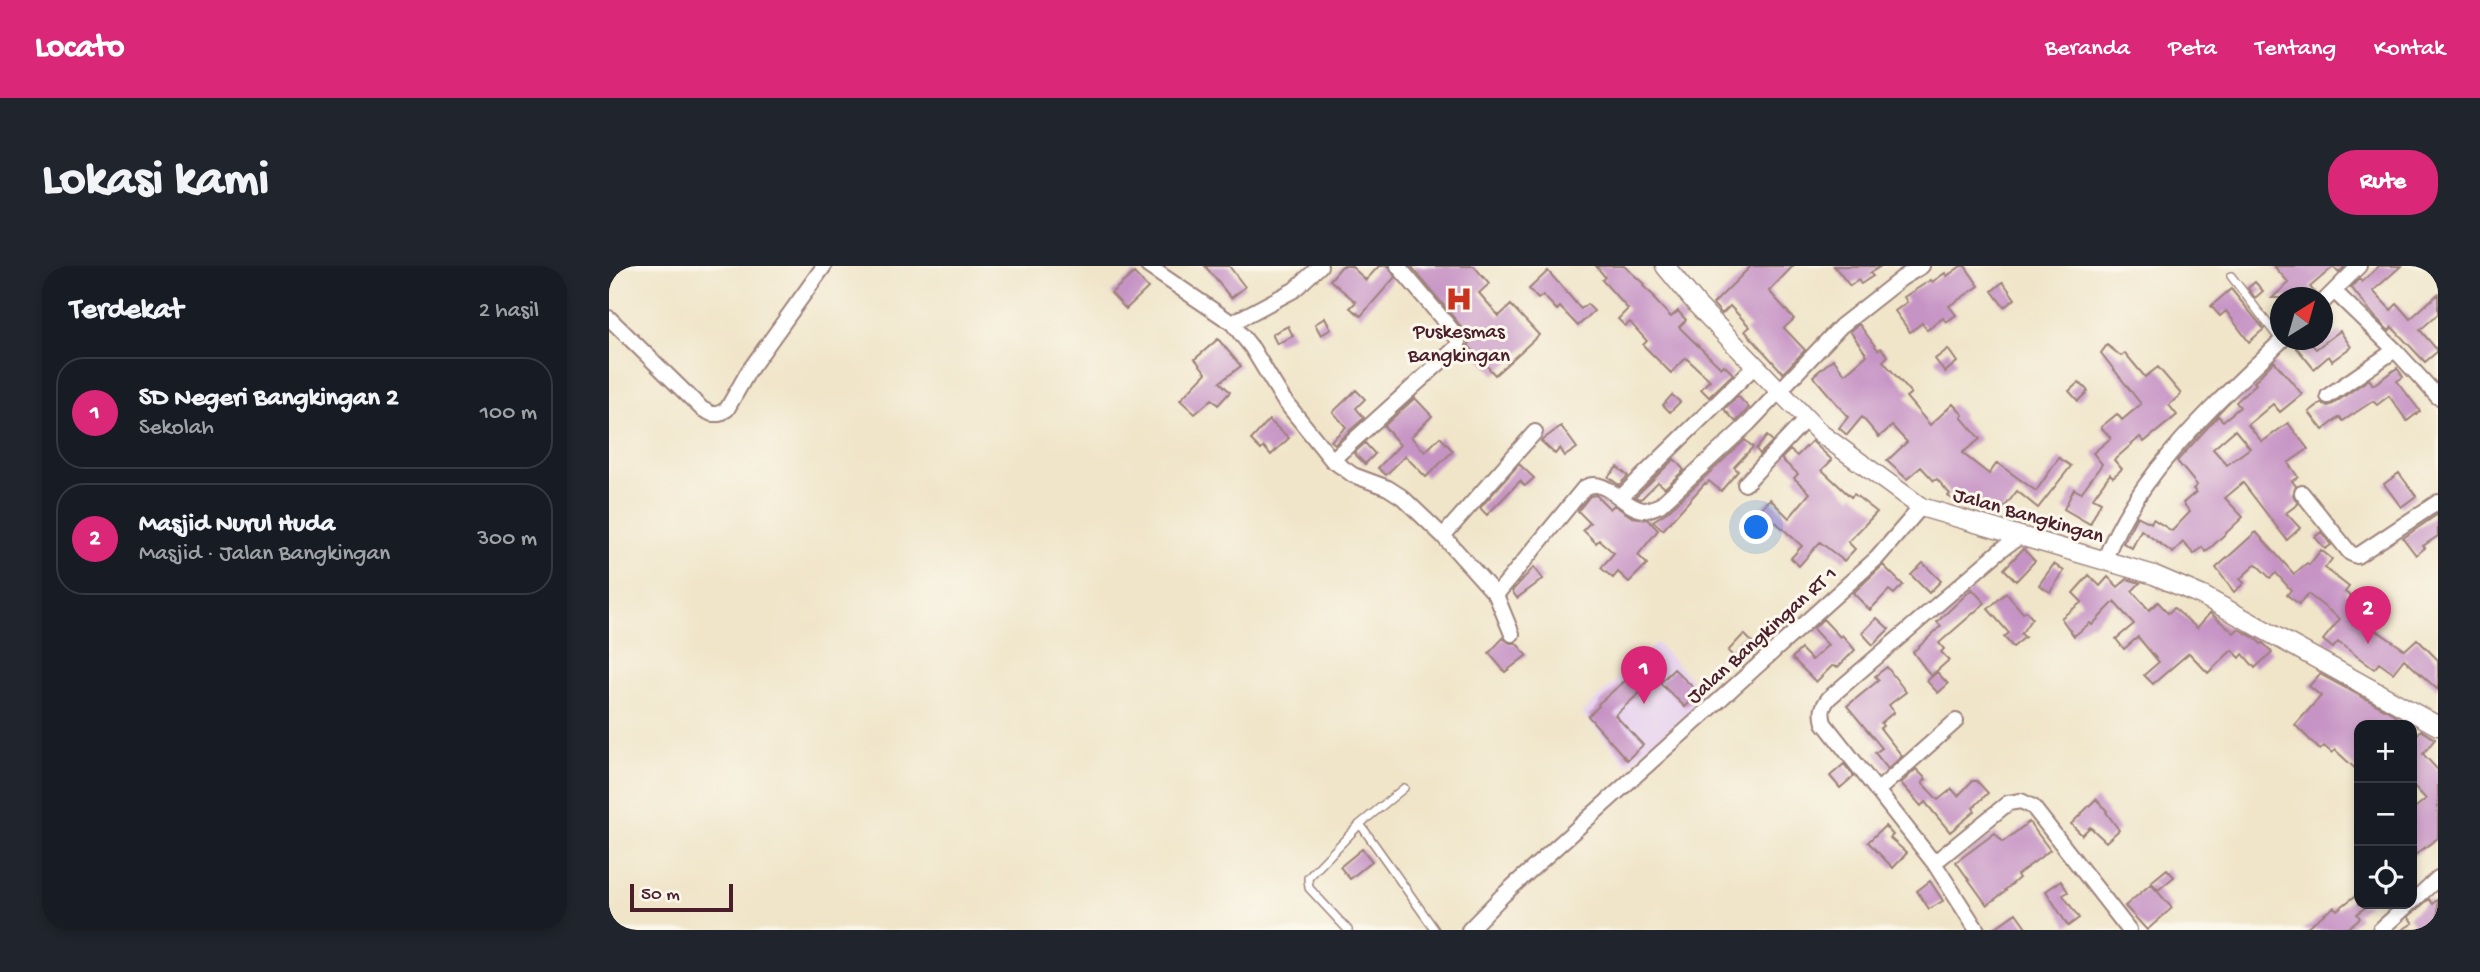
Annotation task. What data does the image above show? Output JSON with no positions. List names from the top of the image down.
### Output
{
  "streets": {
    "street": ["Jalan Bangkingan", "Jalan Bangkingan RT 1"]
  },
  "crossings": [
    ["Jalan Bangkingan", "Jalan Bangkingan RT 1"]
  ],
  "places": {
    "hospital": ["Puskesmas Bangkingan"]
  },
  "scale_bar": "50 m",
  "north": "top right",
  "page": {
    "header": "Locato",
    "nav": [
      "Beranda",
      "Peta",
      "Tentang",
      "Kontak"
    ],
    "buttons": "Rute",
    "title": "Lokasi kami",
    "heading": ["Terdekat", "2 hasil"],
    "list": [
      {
        "mark": "1",
        "name": "SD Negeri Bangkingan 2",
        "note": "Sekolah",
        "value": "100 m"
      },
      {
        "mark": "2",
        "name": "Masjid Nurul Huda",
        "note": "Masjid · Jalan Bangkingan",
        "value": "300 m"
      }
    ],
    "pins": ["2", "1"],
    "map_buttons": ["+", "−"],
    "scale": "50 m"
  }
}
